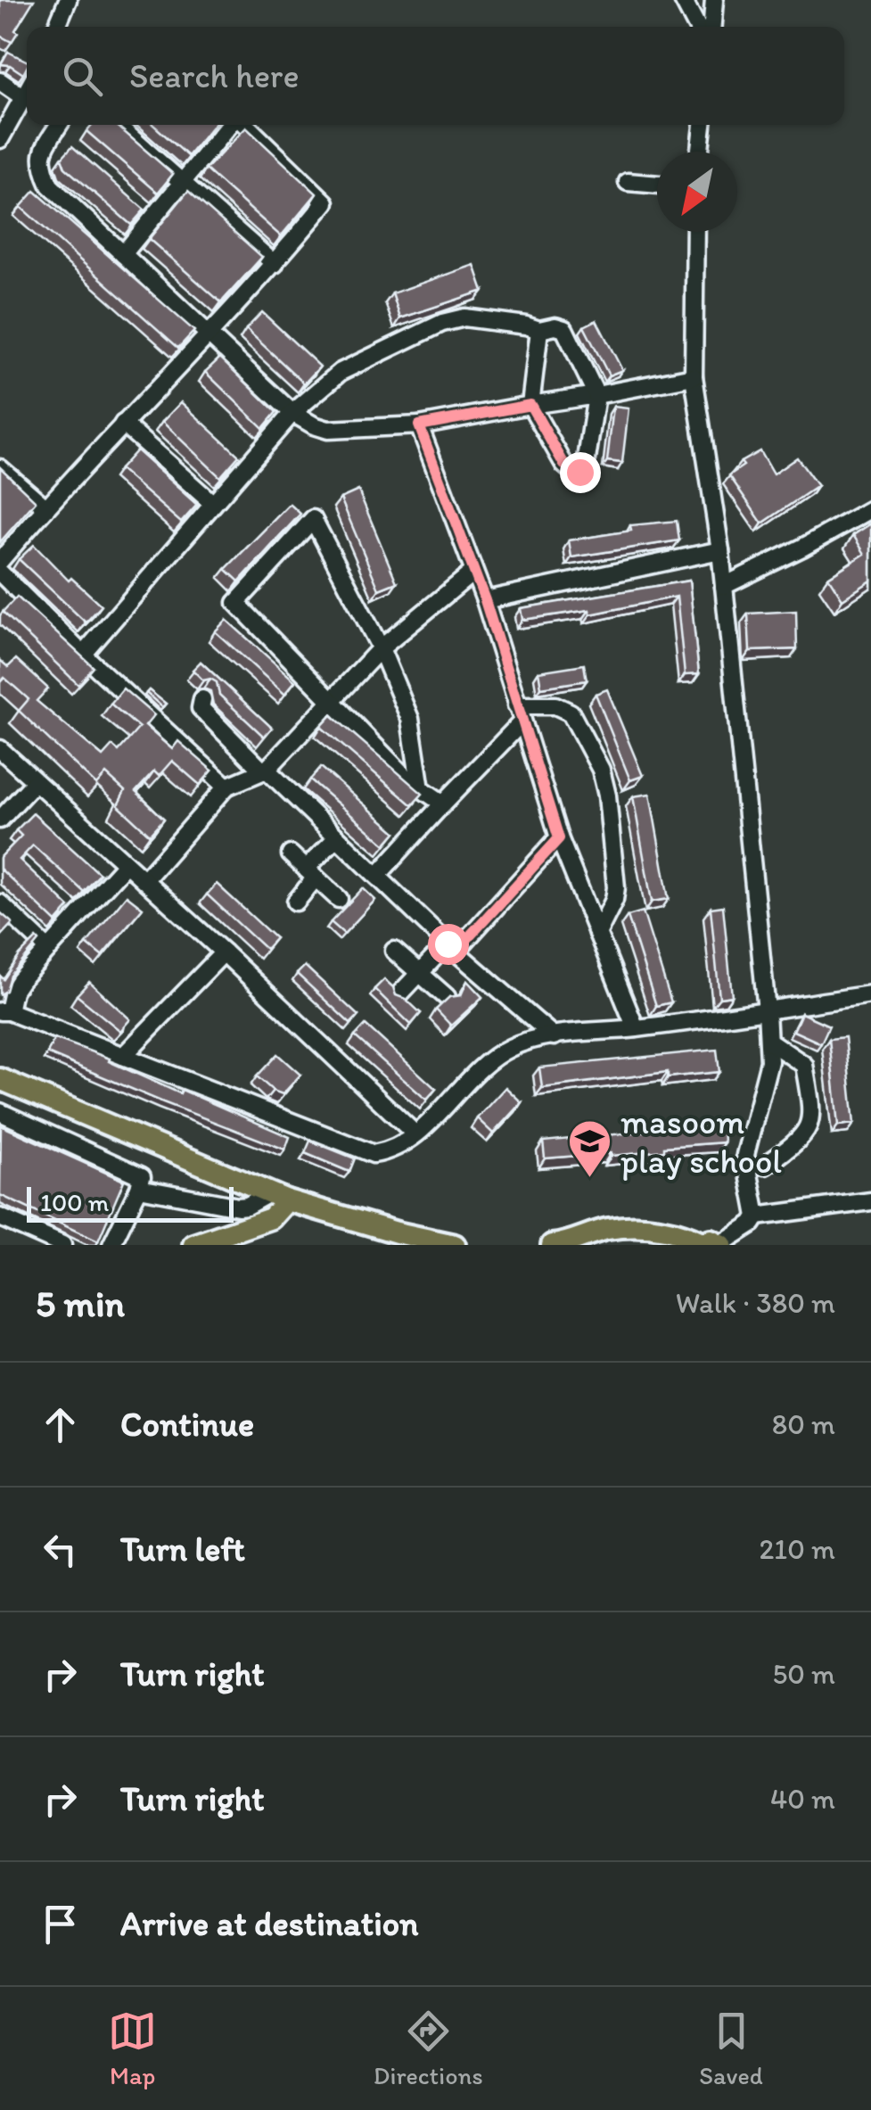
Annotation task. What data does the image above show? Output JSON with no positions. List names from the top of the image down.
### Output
{
  "places": {
    "school or university": ["masoom play school"]
  },
  "scale_bar": "100 m",
  "north": "bottom left",
  "page": {
    "search": "Search here",
    "scale": "100 m",
    "heading": ["5 min", "Walk · 380 m"],
    "list": [
      ["Continue", "80 m"],
      ["Turn left", "210 m"],
      ["Turn right", "50 m"],
      ["Turn right", "40 m"],
      "Arrive at destination"
    ],
    "nav": ["Map", "Directions", "Saved"]
  }
}
